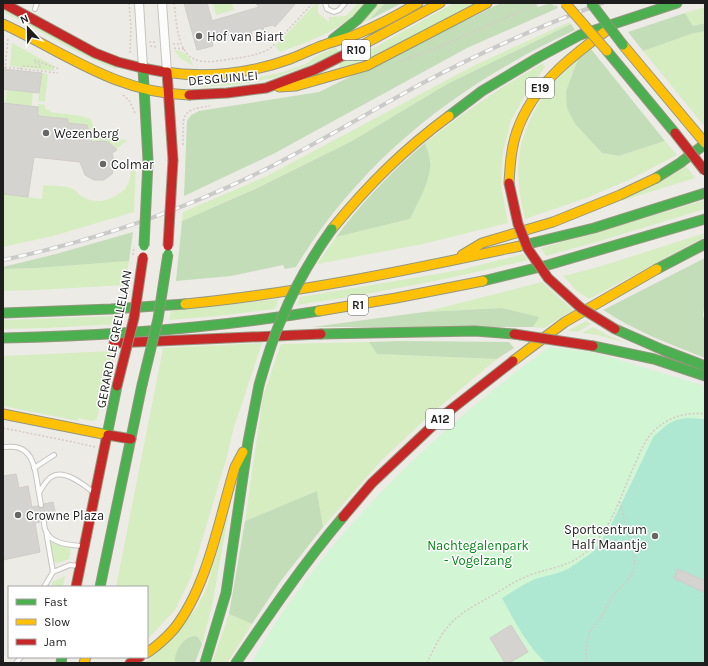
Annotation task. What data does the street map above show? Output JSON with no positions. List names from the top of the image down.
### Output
{
  "streets": {
    "main road": [
      "R10",
      "DESGUINLEI",
      "E19",
      "R1",
      "GERARD LE GRELLELAAN",
      "A12"
    ]
  },
  "crossings": [
    ["DESGUINLEI", "GERARD LE GRELLELAAN"]
  ],
  "parks": ["Nachtegalenpark - Vogelzang"],
  "places": [
    "Hof van Biart",
    "Wezenberg",
    "Colmar",
    "Crowne Plaza",
    "Sportcentrum Half Maantje"
  ],
  "legend": ["Fast", "Slow", "Jam"],
  "north": "top"
}
